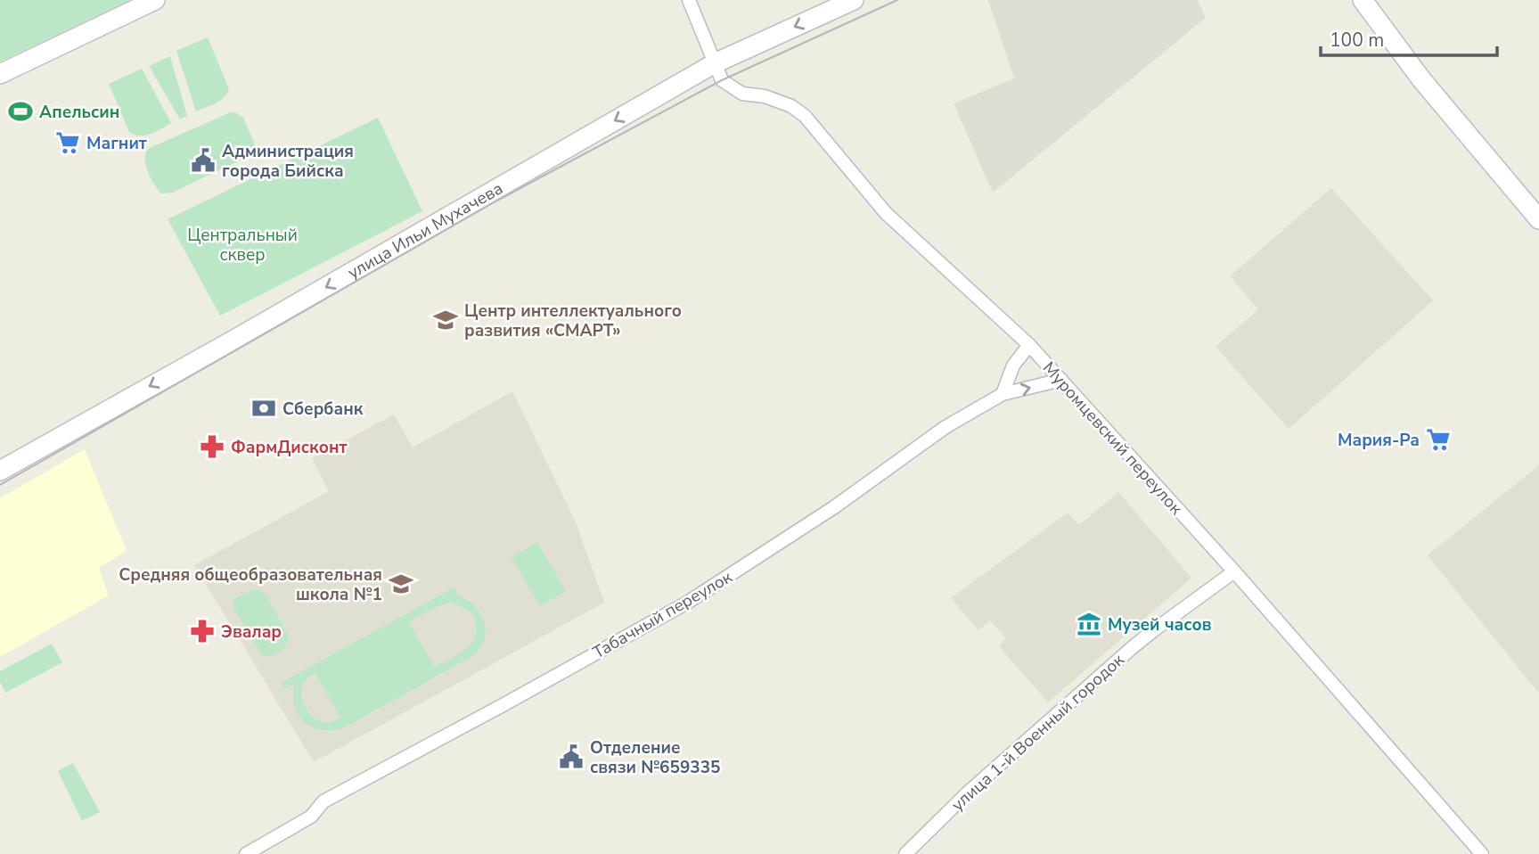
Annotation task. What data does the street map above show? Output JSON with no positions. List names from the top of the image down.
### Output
{
  "streets": {
    "main road": ["улица Ильи Мухачева"],
    "street": ["Муромцевский переулок", "Табачный переулок", "улица 1-й Военный городок"]
  },
  "crossings": [
    ["улица Ильи Мухачева", "Муромцевский переулок"],
    ["Муромцевский переулок", "Табачный переулок"],
    ["Муромцевский переулок", "улица 1-й Военный городок"]
  ],
  "one_way": ["улица Ильи Мухачева"],
  "parks": ["Центральный сквер"],
  "places": {
    "sports": ["Апельсин"],
    "supermarket": ["Магнит", "Мария-Ра"],
    "public building": ["Администрация города Бийска", "Отделение связи №659335"],
    "school or university": ["Центр интеллектуального развития «СМАРТ»", "Средняя общеобразовательная школа №1"],
    "bank": ["Сбербанк"],
    "pharmacy": ["ФармДисконт", "Эвалар"],
    "museum": ["Музей часов"]
  },
  "scale_bar": "100 m"
}
